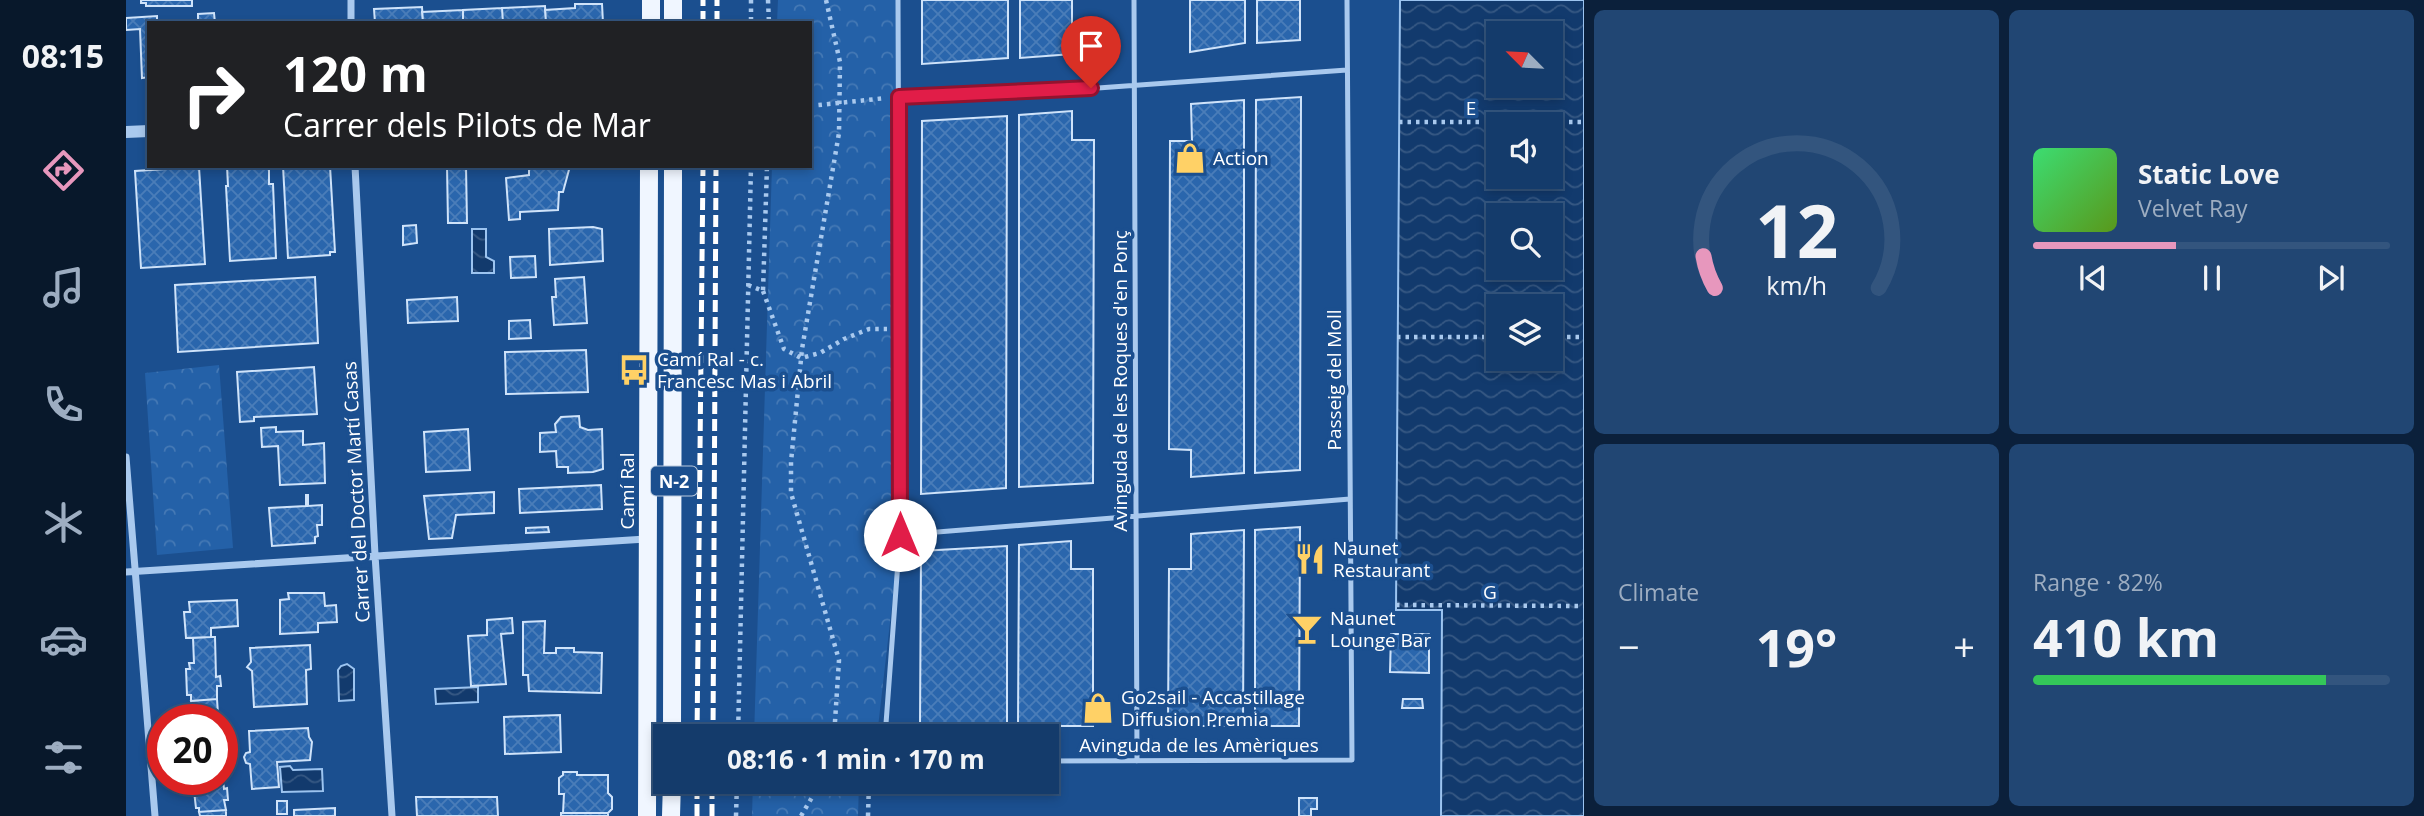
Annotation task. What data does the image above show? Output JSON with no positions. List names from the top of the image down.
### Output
{
  "streets": {
    "main road": ["N-2", "Camí Ral"],
    "street": ["Carrer del Doctor Martí Casas"],
    "lane": ["Passeig del Moll", "Avinguda de les Roques d'en Ponç", "Avinguda de les Amèriques"],
    "path": ["E", "G"]
  },
  "crossings": [
    ["Passeig del Moll", "Avinguda de les Amèriques"],
    ["Avinguda de les Roques d'en Ponç", "Avinguda de les Amèriques"]
  ],
  "places": {
    "shop": ["Action", "Go2sail - Accastillage Diffusion Premia"],
    "bus stop": ["Camí Ral - c. Francesc Mas i Abril"],
    "restaurant": ["Naunet Restaurant"],
    "bar": ["Naunet Lounge Bar"]
  },
  "north": "top left",
  "page": {
    "tabs": "08:15",
    "turn": ["120 m", "Carrer dels Pilots de Mar"],
    "song": ["Static Love", "Velvet Ray"],
    "tile": [
      "Climate",
      ["Range · 82%", "410 km"]
    ],
    "heat": ["−", "19°", "+"],
    "limit": "20",
    "trip": "08:16 · 1 min · 170 m",
    "gauge": ["12", "km/h"]
  }
}
